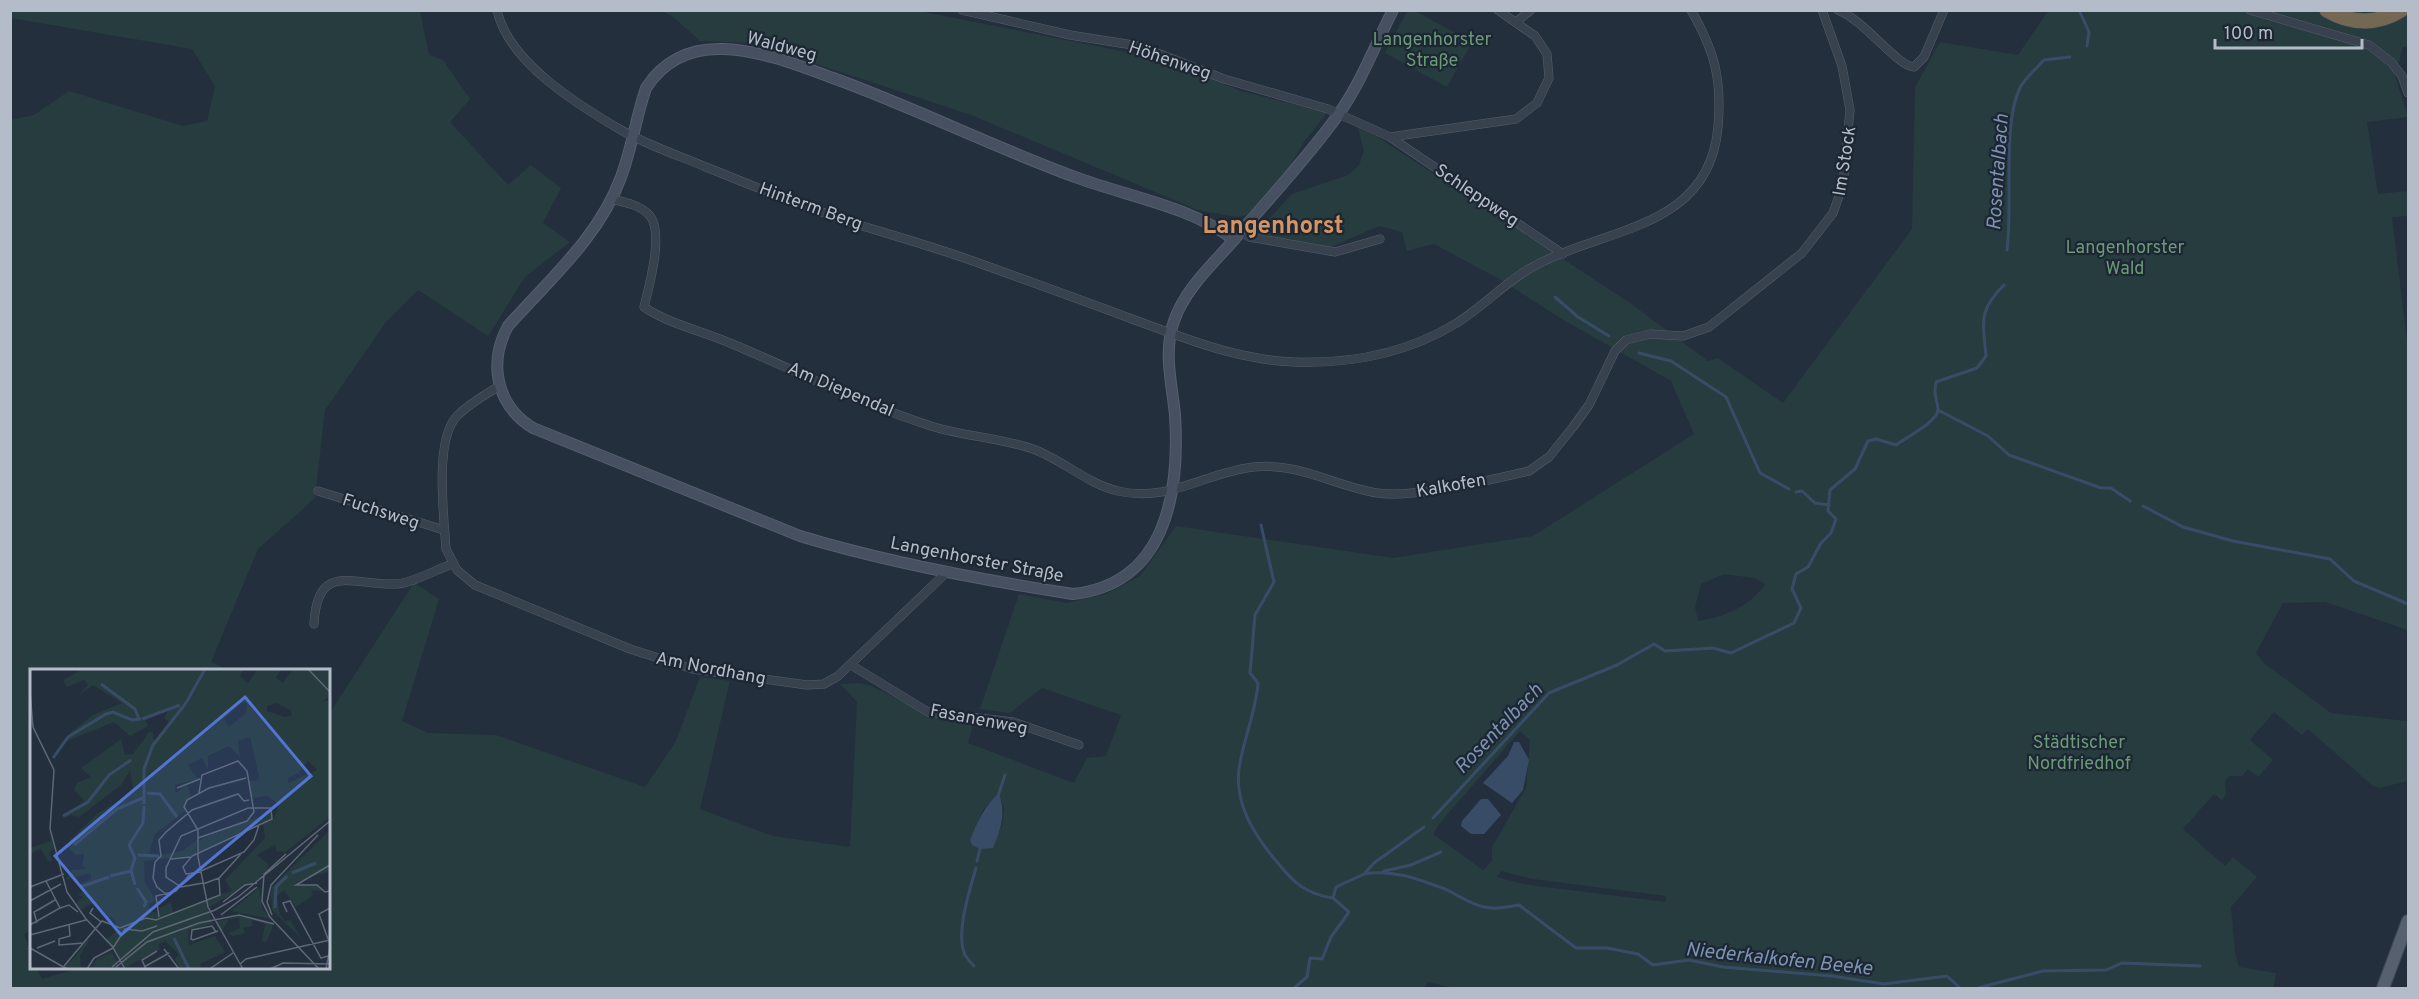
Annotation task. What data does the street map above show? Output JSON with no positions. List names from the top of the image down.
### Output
{
  "streets": {
    "street": [
      "Waldweg",
      "Höhenweg",
      "Im Stock",
      "Schleppweg",
      "Hinterm Berg",
      "Am Diependal",
      "Kalkofen",
      "Fuchsweg",
      "Langenhorster Straße",
      "Am Nordhang",
      "Fasanenweg"
    ]
  },
  "crossings": [
    ["Waldweg", "Hinterm Berg"],
    ["Waldweg", "Am Diependal"],
    ["Waldweg", "Langenhorster Straße"],
    ["Höhenweg", "Schleppweg"],
    ["Höhenweg", "Langenhorster Straße"],
    ["Im Stock", "Kalkofen"],
    ["Schleppweg", "Hinterm Berg"],
    ["Hinterm Berg", "Langenhorster Straße"],
    ["Am Diependal", "Kalkofen"],
    ["Am Diependal", "Langenhorster Straße"],
    ["Kalkofen", "Langenhorster Straße"],
    ["Langenhorster Straße", "Am Nordhang"],
    ["Am Nordhang", "Fasanenweg"]
  ],
  "districts": ["Langenhorst"],
  "water": ["Rosentalbach", "Niederkalkofen Beeke"],
  "parks": ["Langenhorster Straße", "Langenhorster Wald", "Städtischer Nordfriedhof"],
  "scale_bar": "100 m"
}
